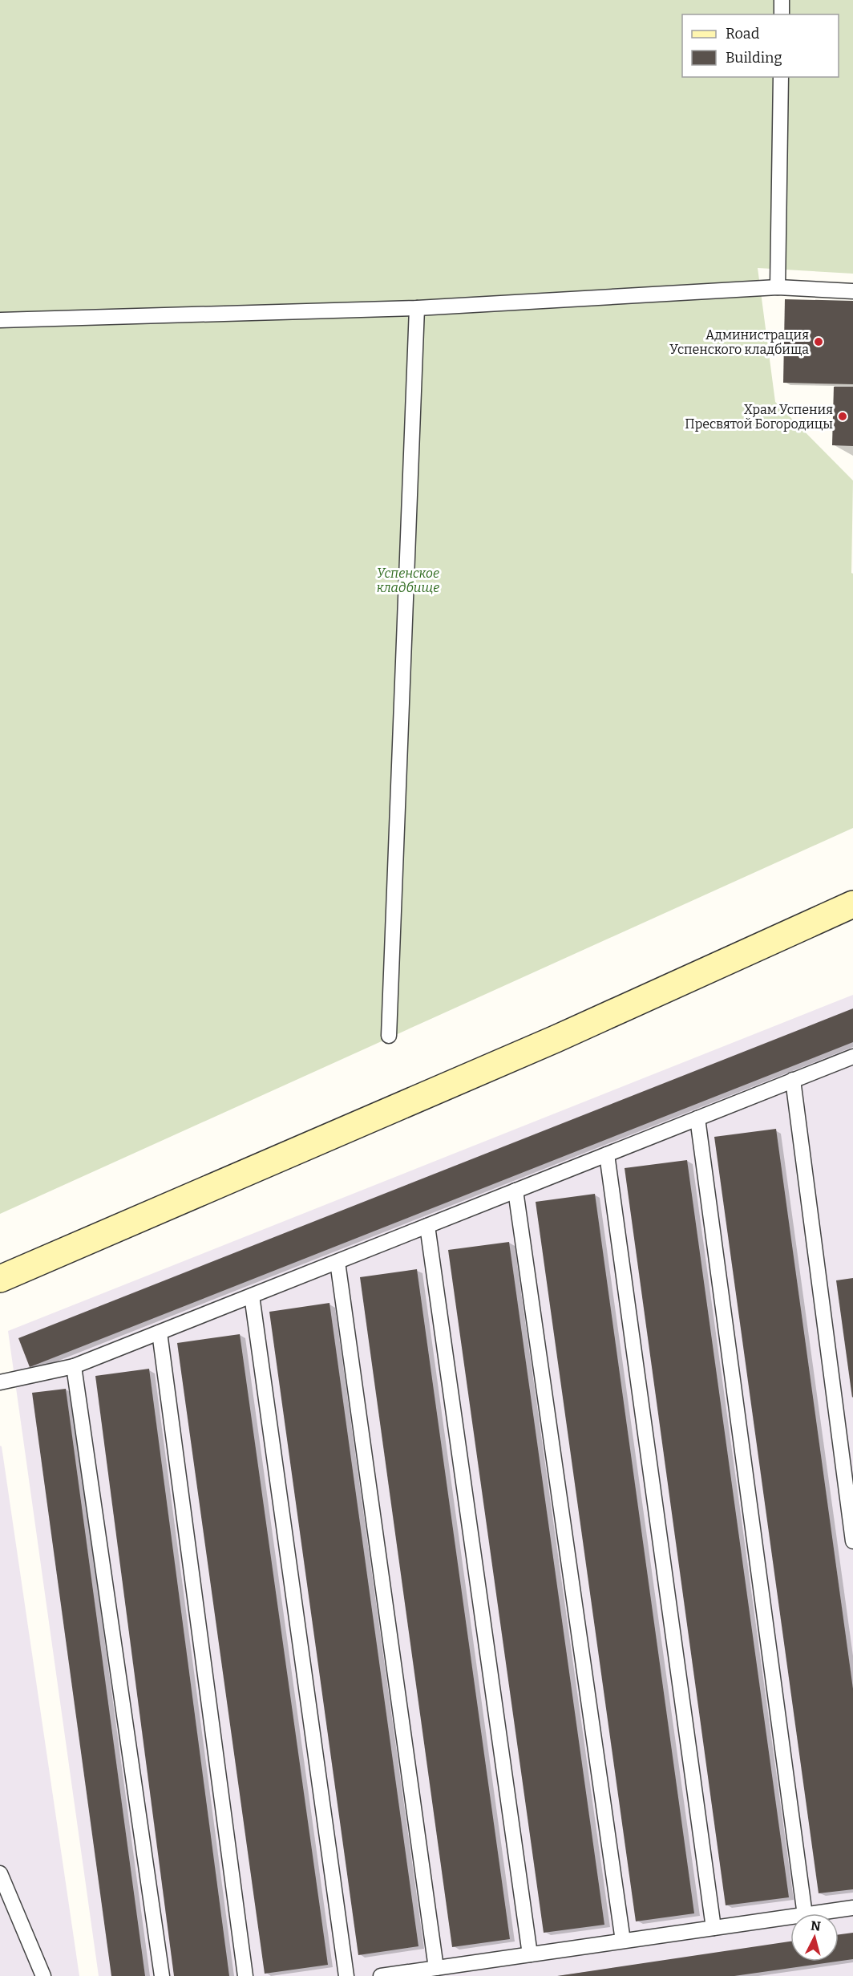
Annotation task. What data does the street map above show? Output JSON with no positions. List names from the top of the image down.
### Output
{
  "parks": ["Успенское кладбище"],
  "places": ["Администрация Успенского кладбища", "Храм Успения Пресвятой Богородицы"],
  "legend": ["Road", "Building"],
  "north": "top"
}
